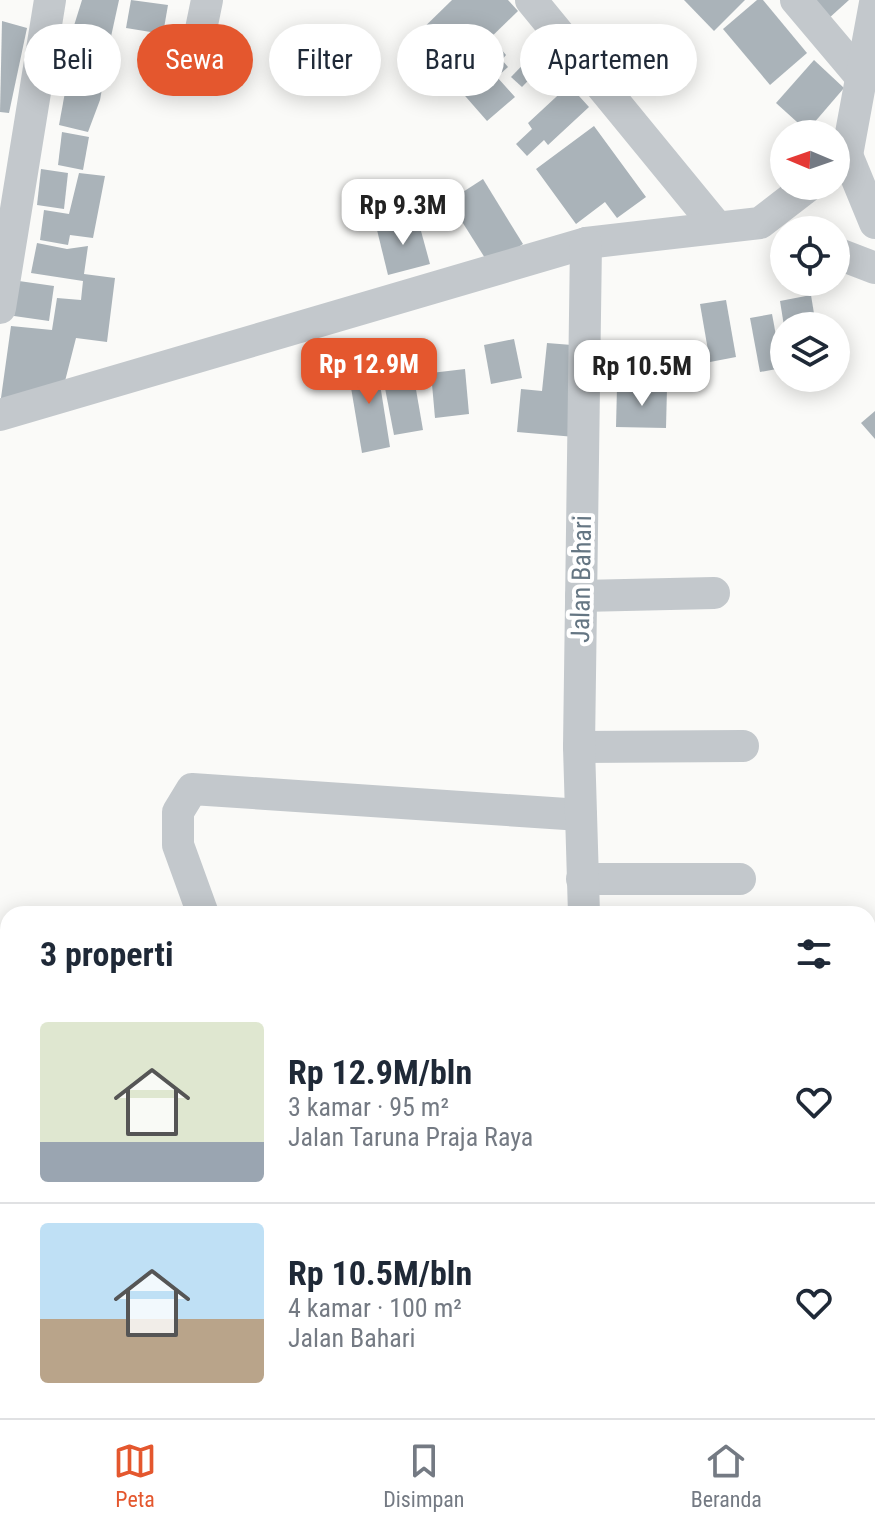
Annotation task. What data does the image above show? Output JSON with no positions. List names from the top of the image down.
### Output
{
  "streets": {
    "street": ["Jalan Bahari"]
  },
  "north": "left",
  "page": {
    "chip": [
      "Beli",
      "Sewa",
      "Filter",
      "Baru",
      "Apartemen"
    ],
    "price": ["Rp 9.3M", "Rp 12.9M", "Rp 10.5M"],
    "heading": "3 properti",
    "list": [
      {
        "name": "Rp 12.9M/bln",
        "note": "3 kamar · 95 m² · Jalan Taruna Praja Raya"
      },
      {
        "name": "Rp 10.5M/bln",
        "note": "4 kamar · 100 m² · Jalan Bahari"
      }
    ],
    "tabs": ["Peta", "Disimpan", "Beranda"]
  }
}
